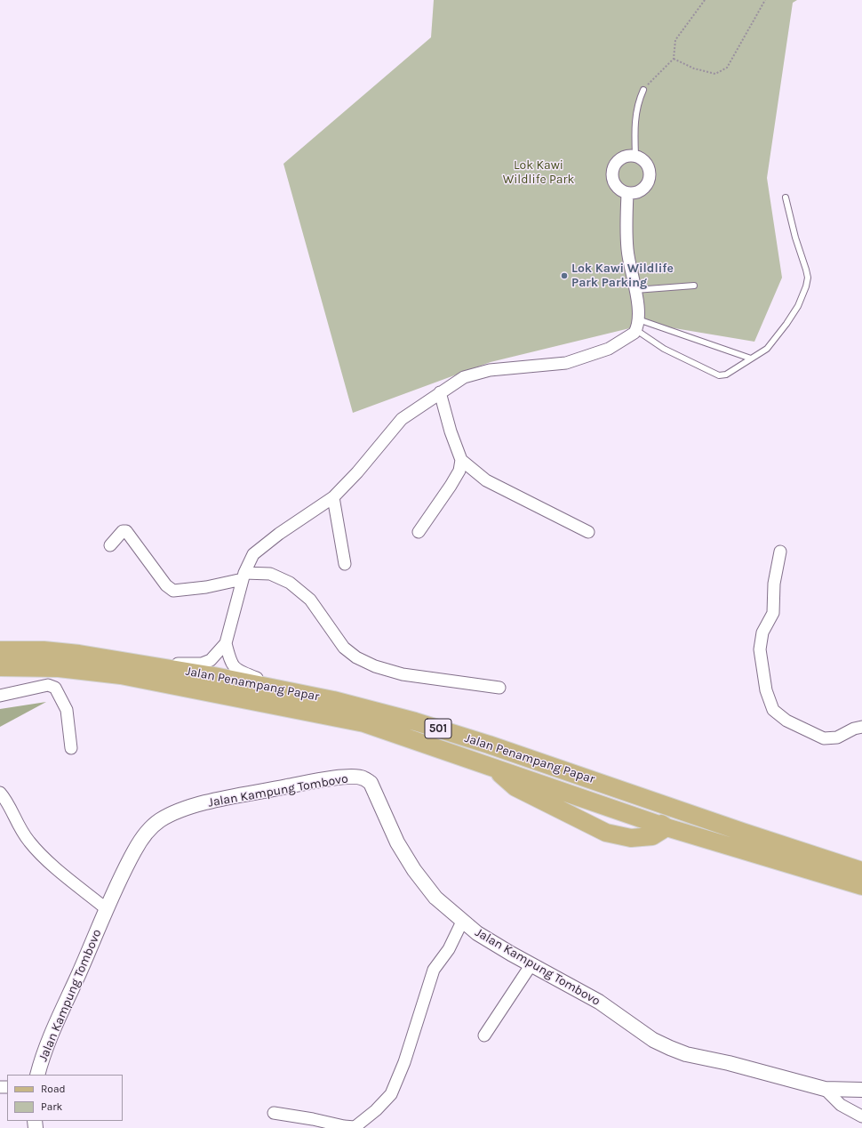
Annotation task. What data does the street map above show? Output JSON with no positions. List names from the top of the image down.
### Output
{
  "streets": {
    "main road": ["Jalan Penampang Papar", "501"],
    "street": ["Jalan Kampung Tombovo"]
  },
  "parks": ["Lok Kawi Wildlife Park"],
  "places": ["Lok Kawi Wildlife Park Parking"],
  "legend": ["Road", "Park"]
}
